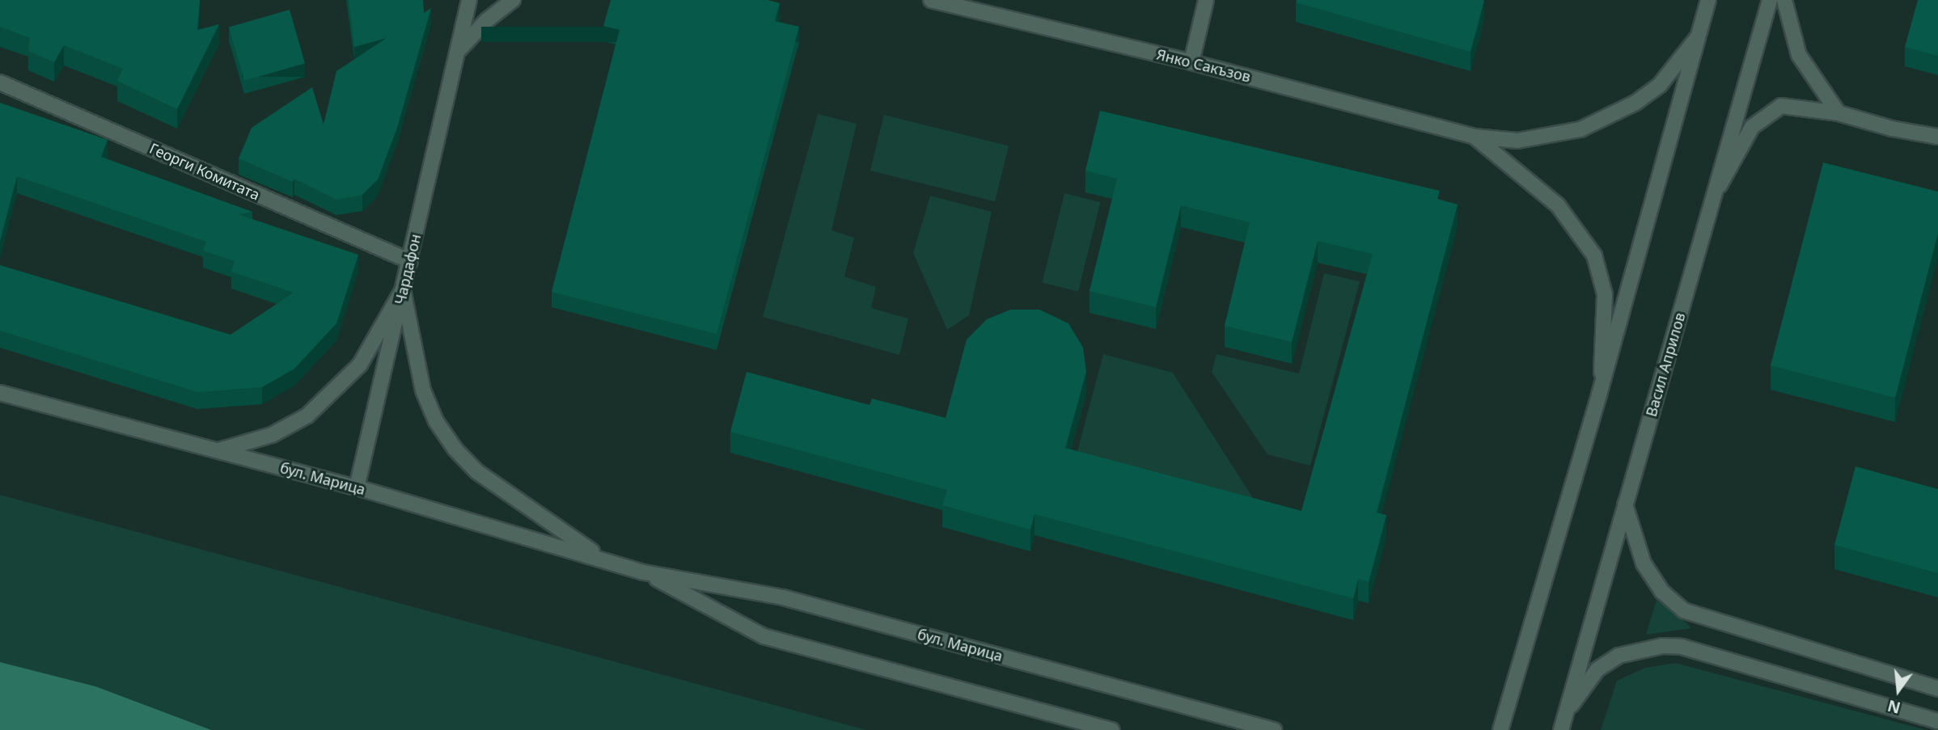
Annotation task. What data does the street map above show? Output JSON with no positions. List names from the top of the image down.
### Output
{
  "streets": {
    "street": [
      "Янко Сакъзов",
      "Георги Комитата",
      "Чардафон",
      "Васил Априлов",
      "бул. Марица"
    ]
  },
  "crossings": [
    ["Георги Комитата", "Чардафон"],
    ["Чардафон", "бул. Марица"]
  ],
  "north": "bottom"
}
